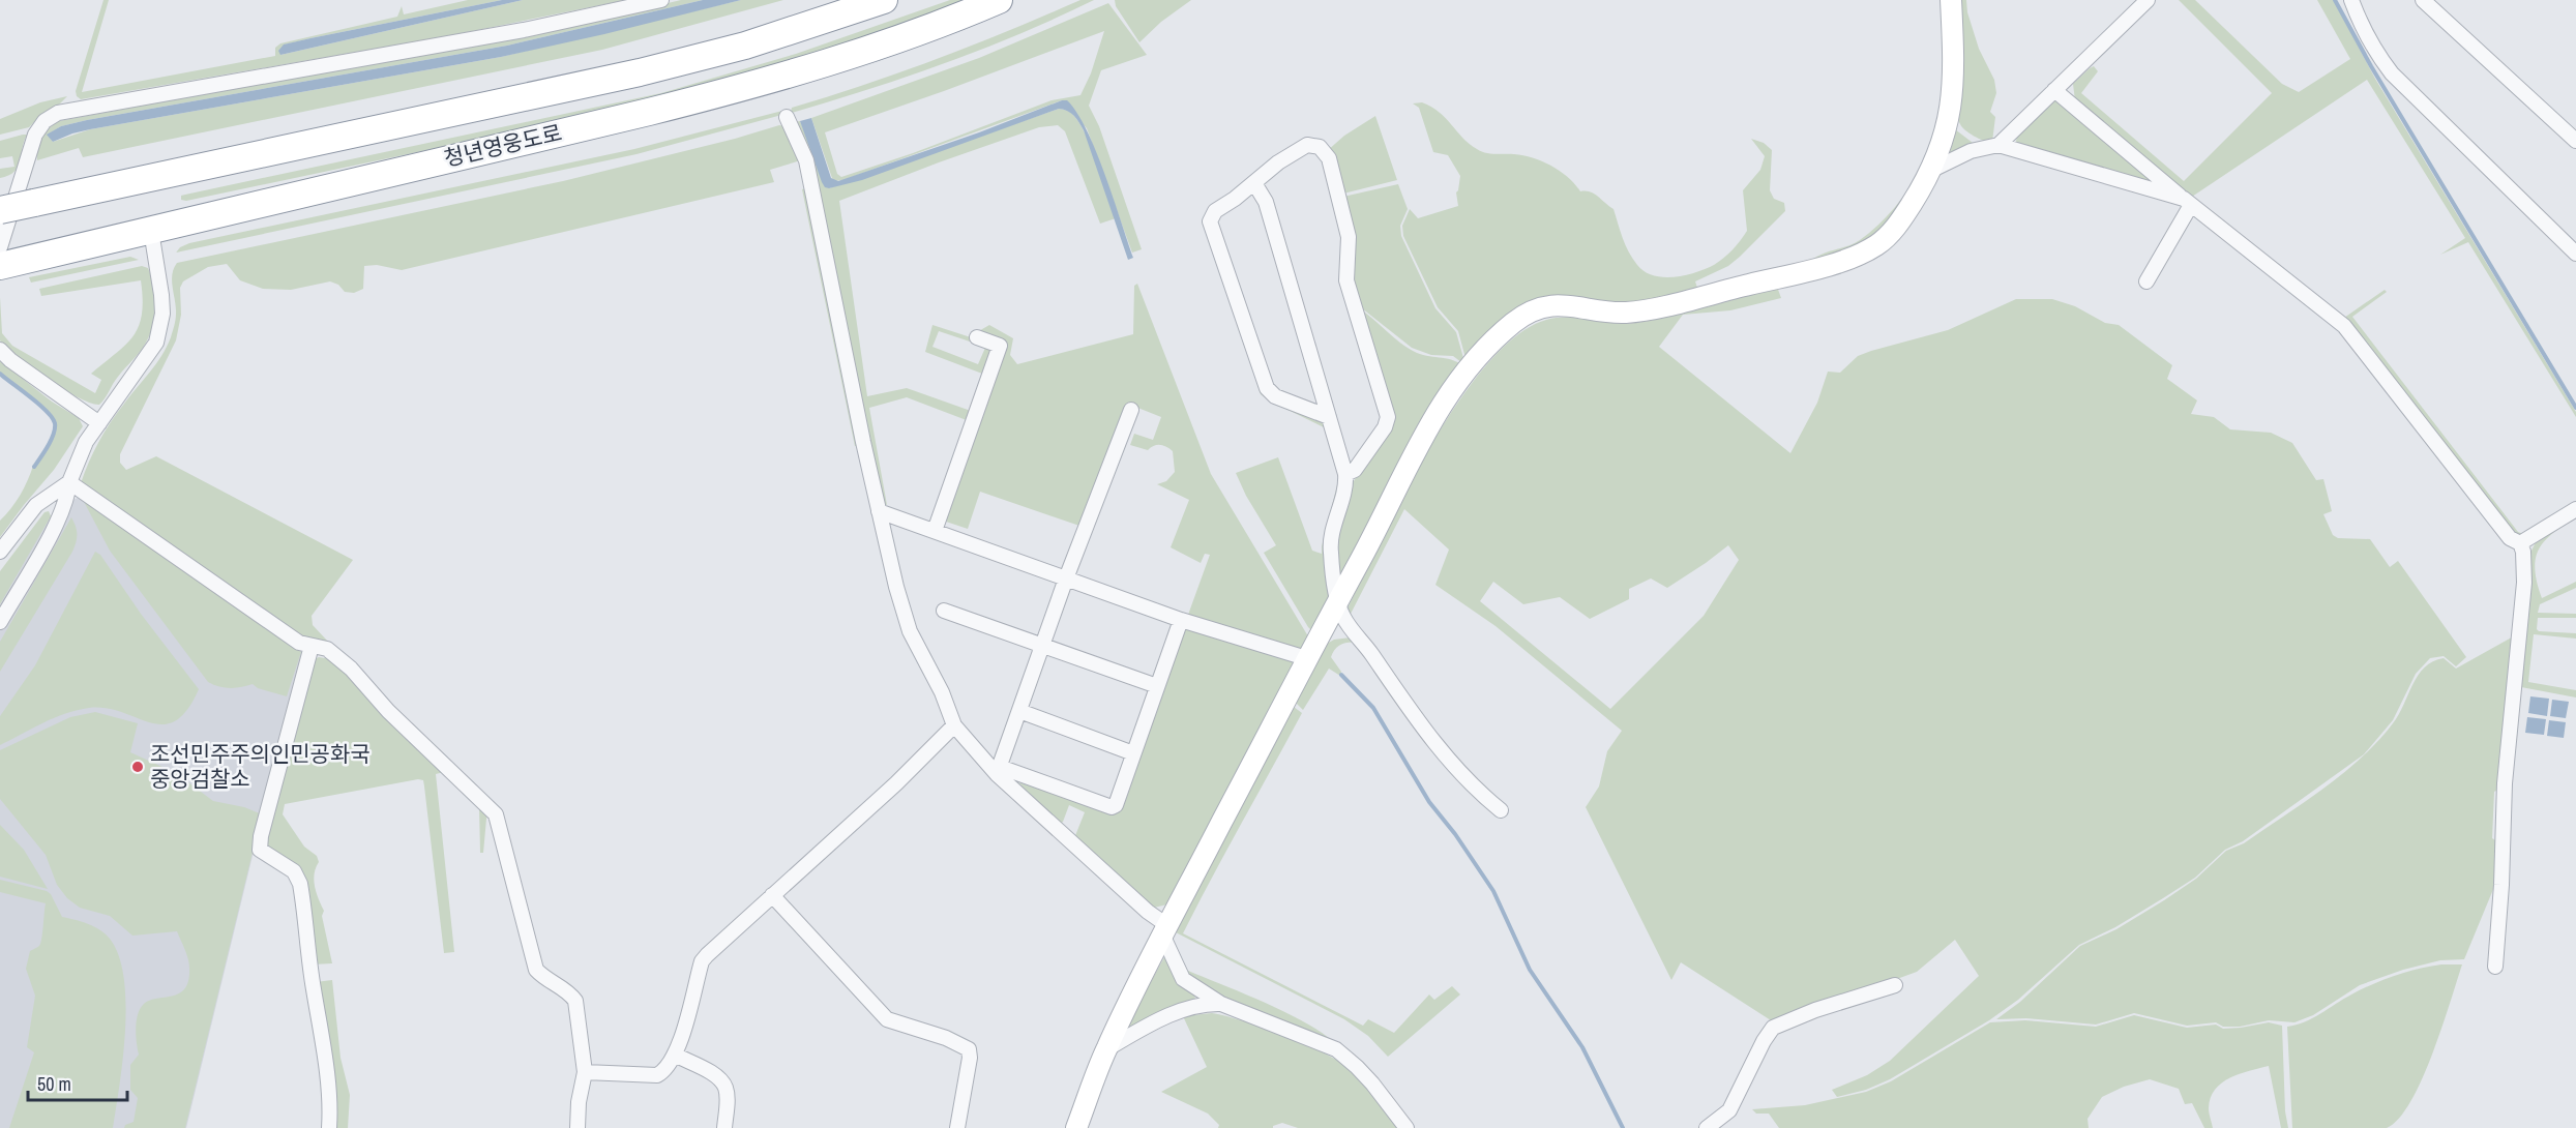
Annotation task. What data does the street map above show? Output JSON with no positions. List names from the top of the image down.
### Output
{
  "streets": {
    "highway": ["청년영웅도로"]
  },
  "places": ["조선민주주의인민공화국 중앙검찰소"],
  "scale_bar": "50 m"
}
